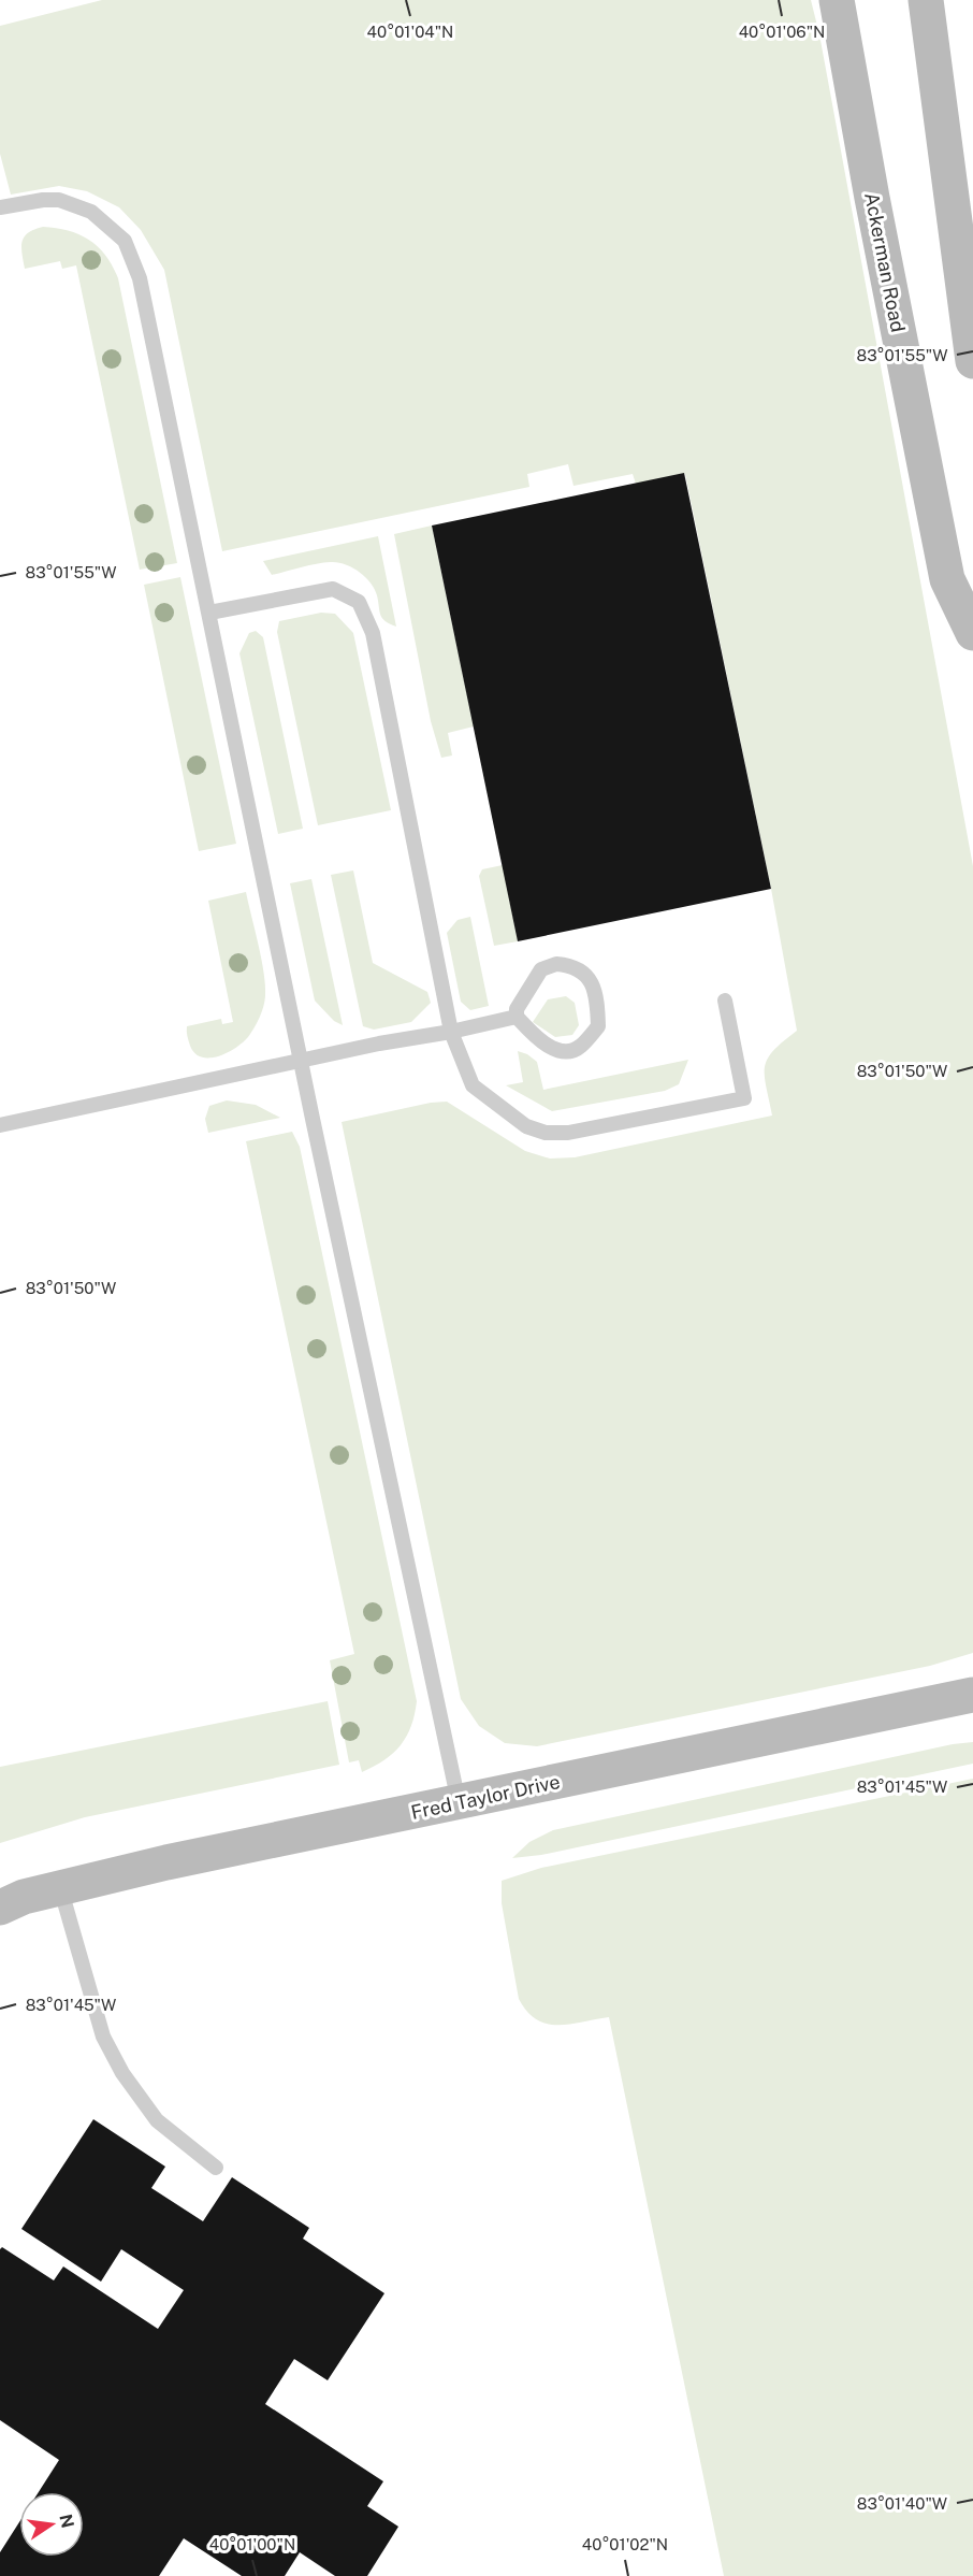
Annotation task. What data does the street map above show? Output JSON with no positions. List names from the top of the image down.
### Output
{
  "streets": {
    "main road": ["Ackerman Road", "Fred Taylor Drive"]
  },
  "north": "right",
  "coordinates": [
    "40°01'04\"N",
    "40°01'06\"N",
    "83°01'55\"W",
    "83°01'50\"W",
    "83°01'45\"W",
    "83°01'40\"W",
    "40°01'00\"N",
    "40°01'02\"N"
  ]
}
